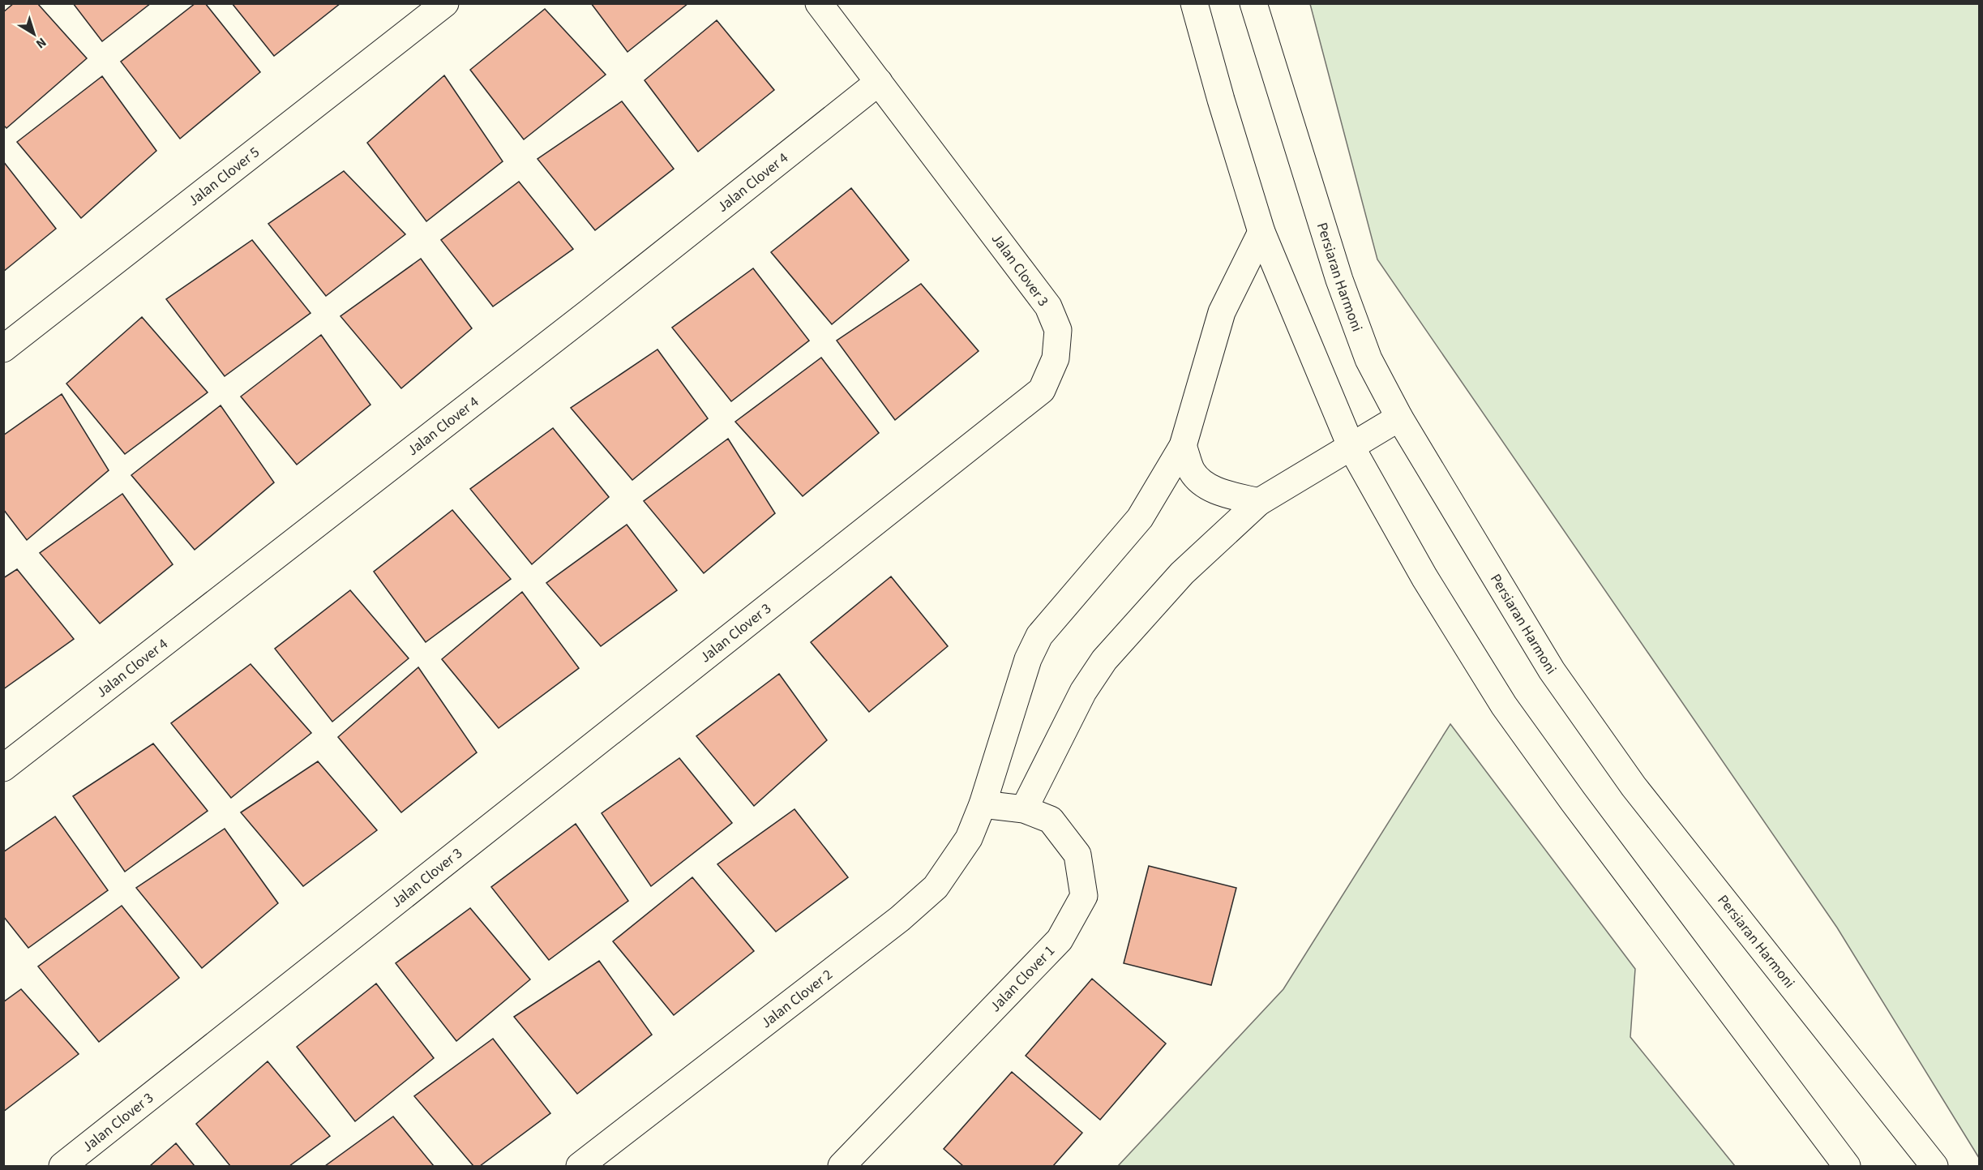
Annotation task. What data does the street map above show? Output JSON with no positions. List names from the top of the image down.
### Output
{
  "streets": {
    "street": [
      "Jalan Clover 5",
      "Jalan Clover 4",
      "Jalan Clover 3",
      "Persiaran Harmoni",
      "Jalan Clover 1",
      "Jalan Clover 2"
    ]
  },
  "crossings": [
    ["Jalan Clover 4", "Jalan Clover 3"],
    ["Jalan Clover 1", "Jalan Clover 2"]
  ],
  "north": "bottom right"
}
